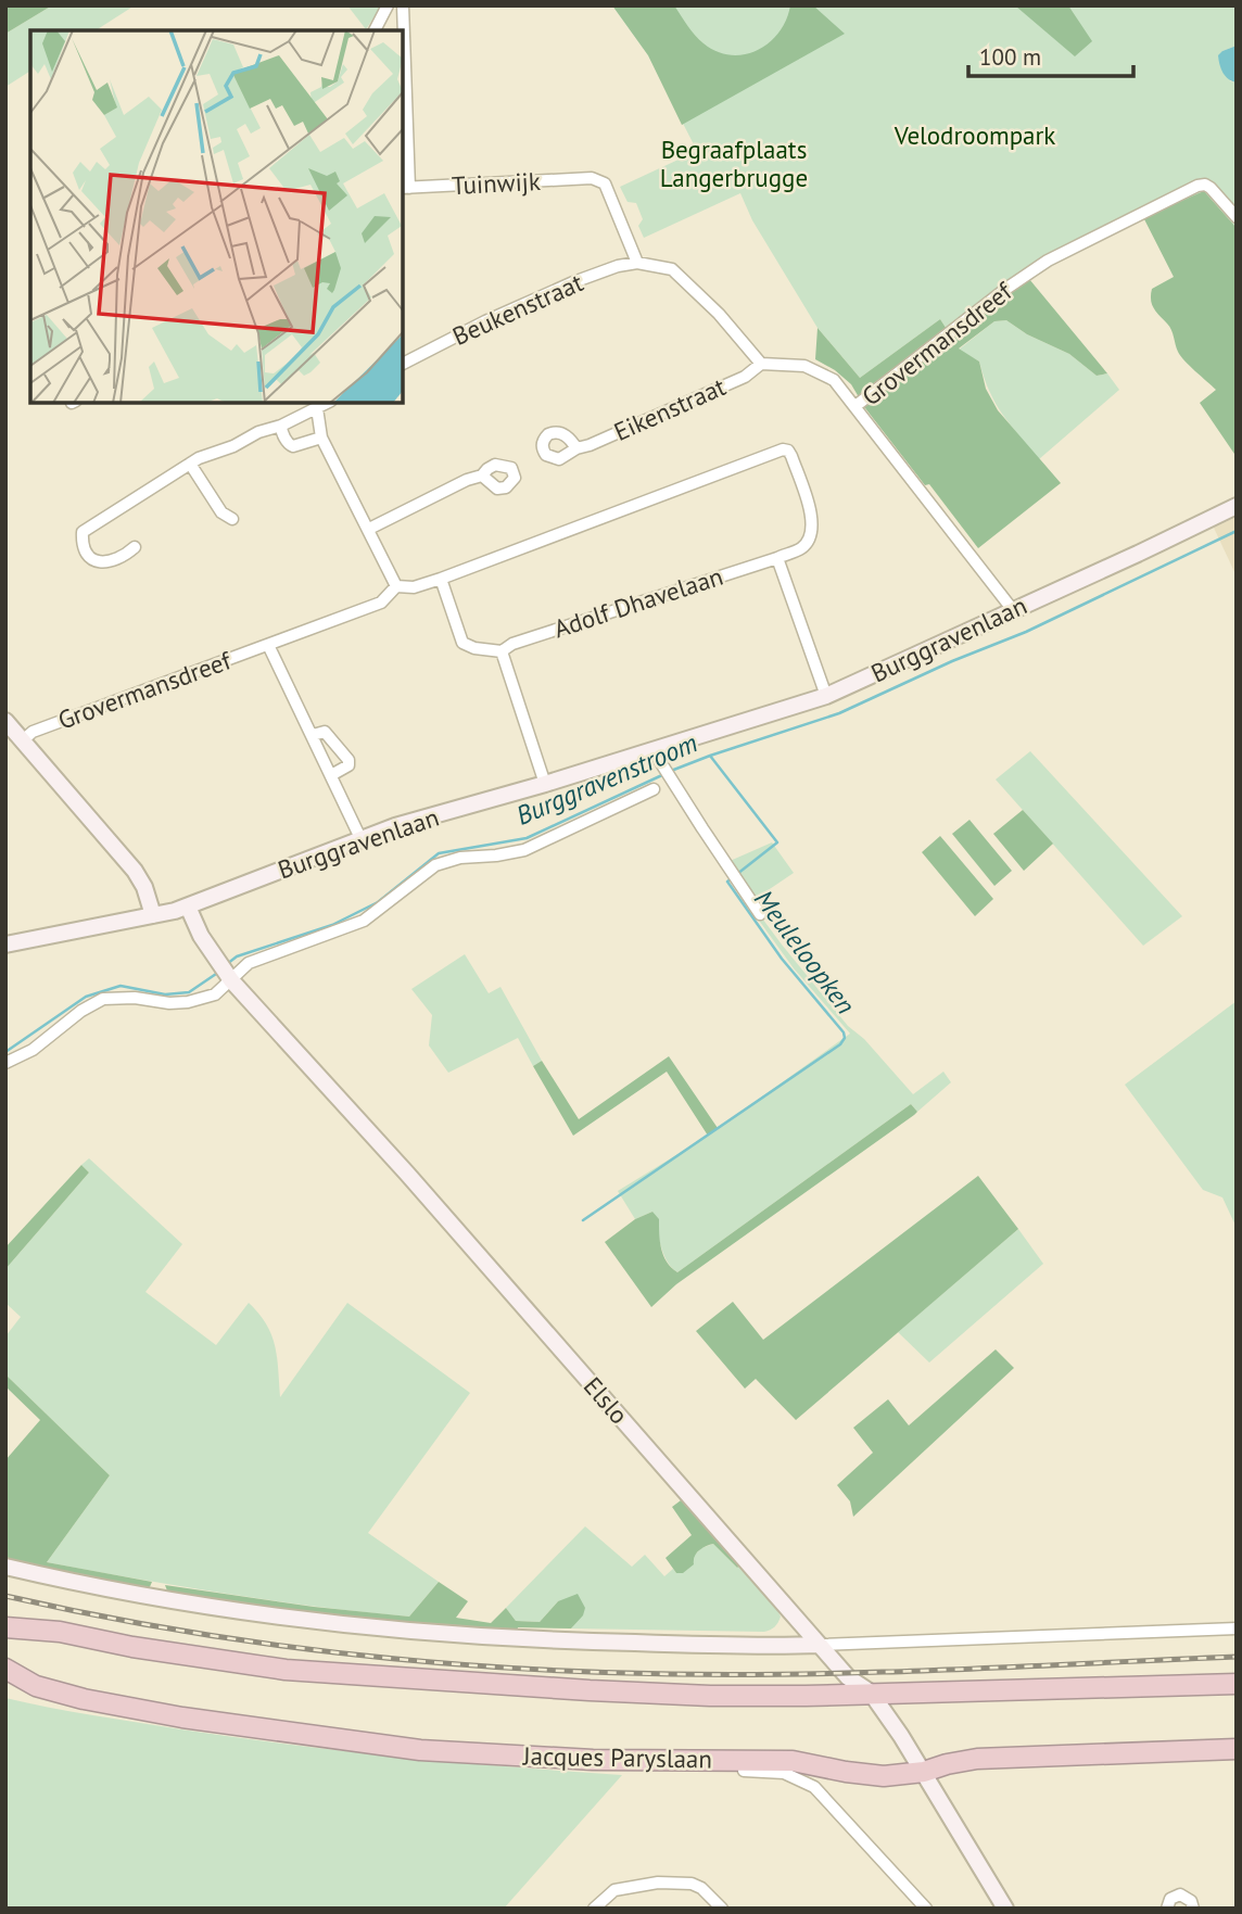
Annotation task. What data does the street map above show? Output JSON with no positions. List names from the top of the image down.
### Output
{
  "streets": {
    "highway": ["Jacques Paryslaan"],
    "street": [
      "Tuinwijk",
      "Beukenstraat",
      "Grovermansdreef",
      "Eikenstraat",
      "Adolf Dhavelaan",
      "Burggravenlaan",
      "Elslo"
    ]
  },
  "crossings": [
    ["Tuinwijk", "Beukenstraat"],
    ["Beukenstraat", "Eikenstraat"],
    ["Grovermansdreef", "Adolf Dhavelaan"],
    ["Grovermansdreef", "Burggravenlaan"],
    ["Burggravenlaan", "Elslo"],
    ["Elslo", "Jacques Paryslaan"]
  ],
  "water": ["Burggravenstroom", "Meuleloopken"],
  "parks": ["Velodroompark", "Begraafplaats Langerbrugge"],
  "scale_bar": "100 m"
}
